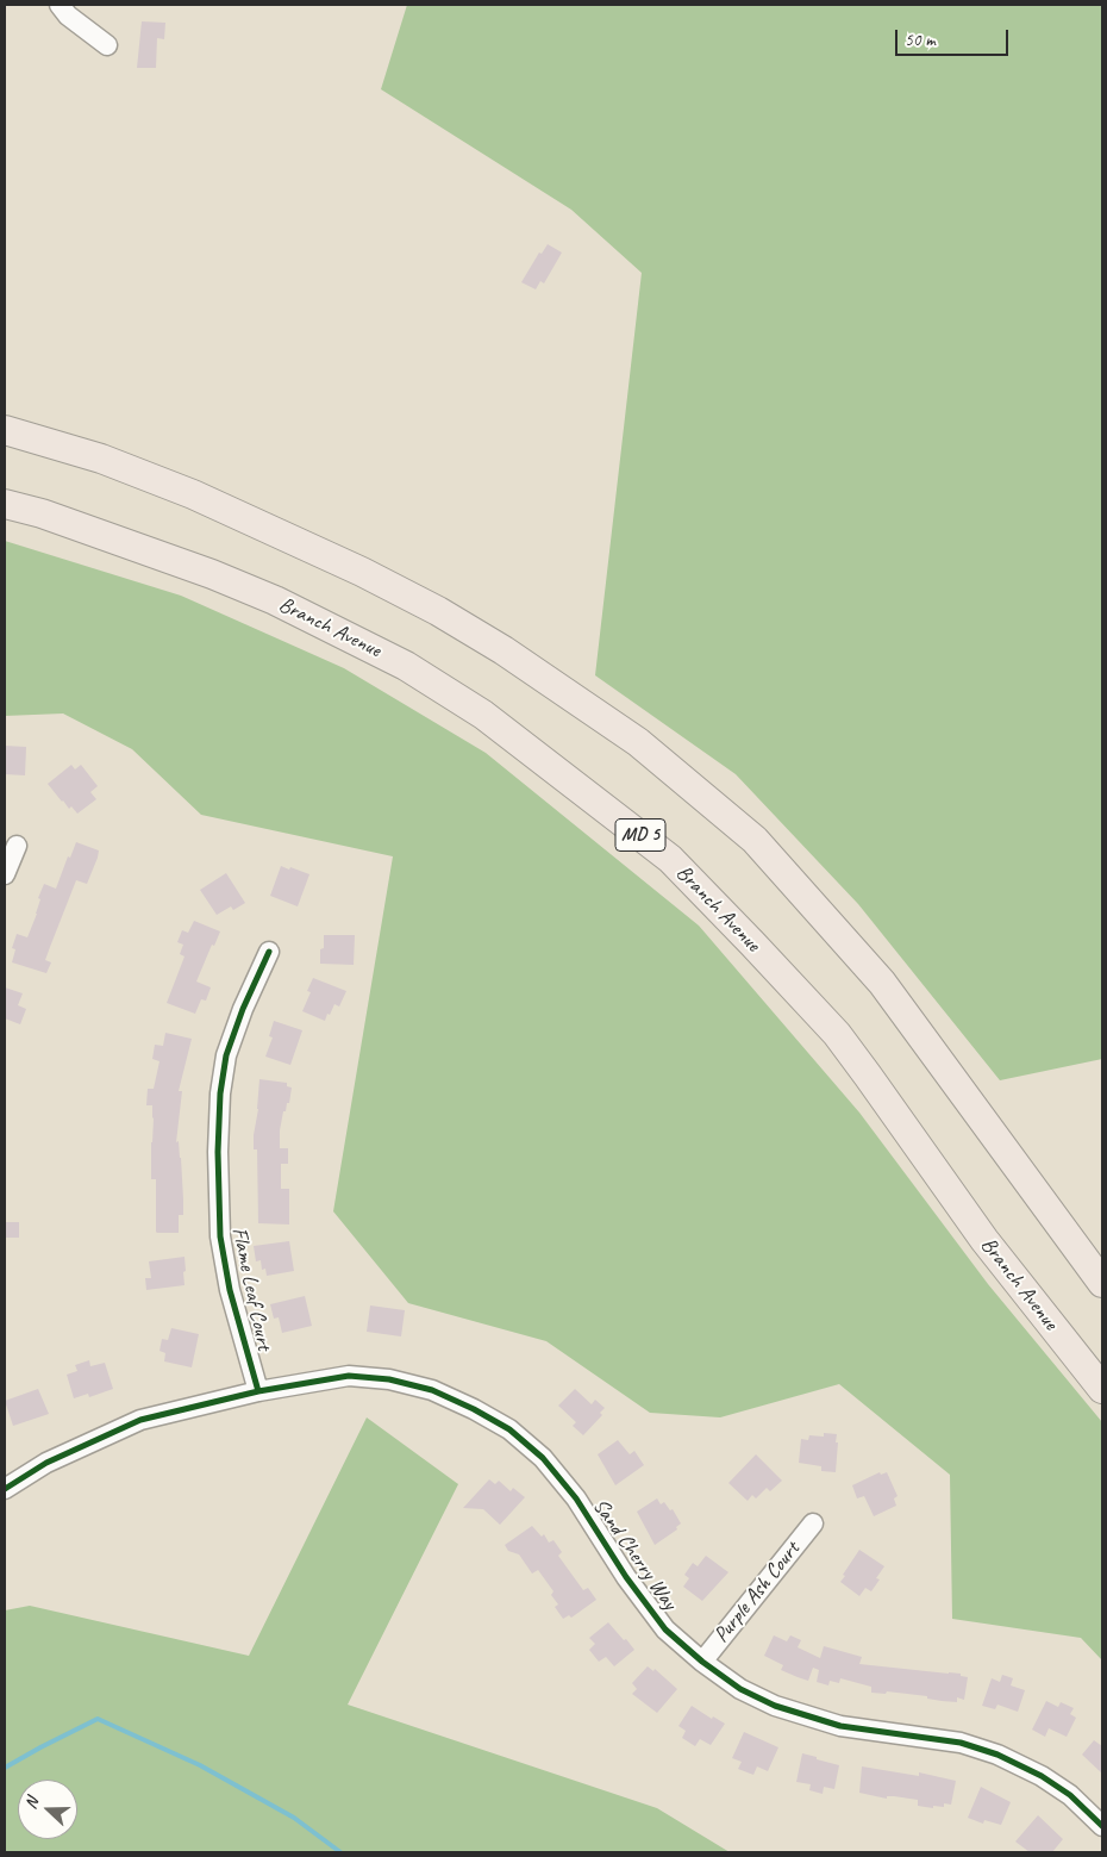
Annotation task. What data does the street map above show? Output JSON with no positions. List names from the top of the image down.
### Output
{
  "streets": {
    "highway": ["Branch Avenue", "MD 5"],
    "street": ["Flame Leaf Court", "Sand Cherry Way", "Purple Ash Court"]
  },
  "crossings": [
    ["Flame Leaf Court", "Sand Cherry Way"],
    ["Sand Cherry Way", "Purple Ash Court"]
  ],
  "scale_bar": "50 m",
  "north": "left"
}
